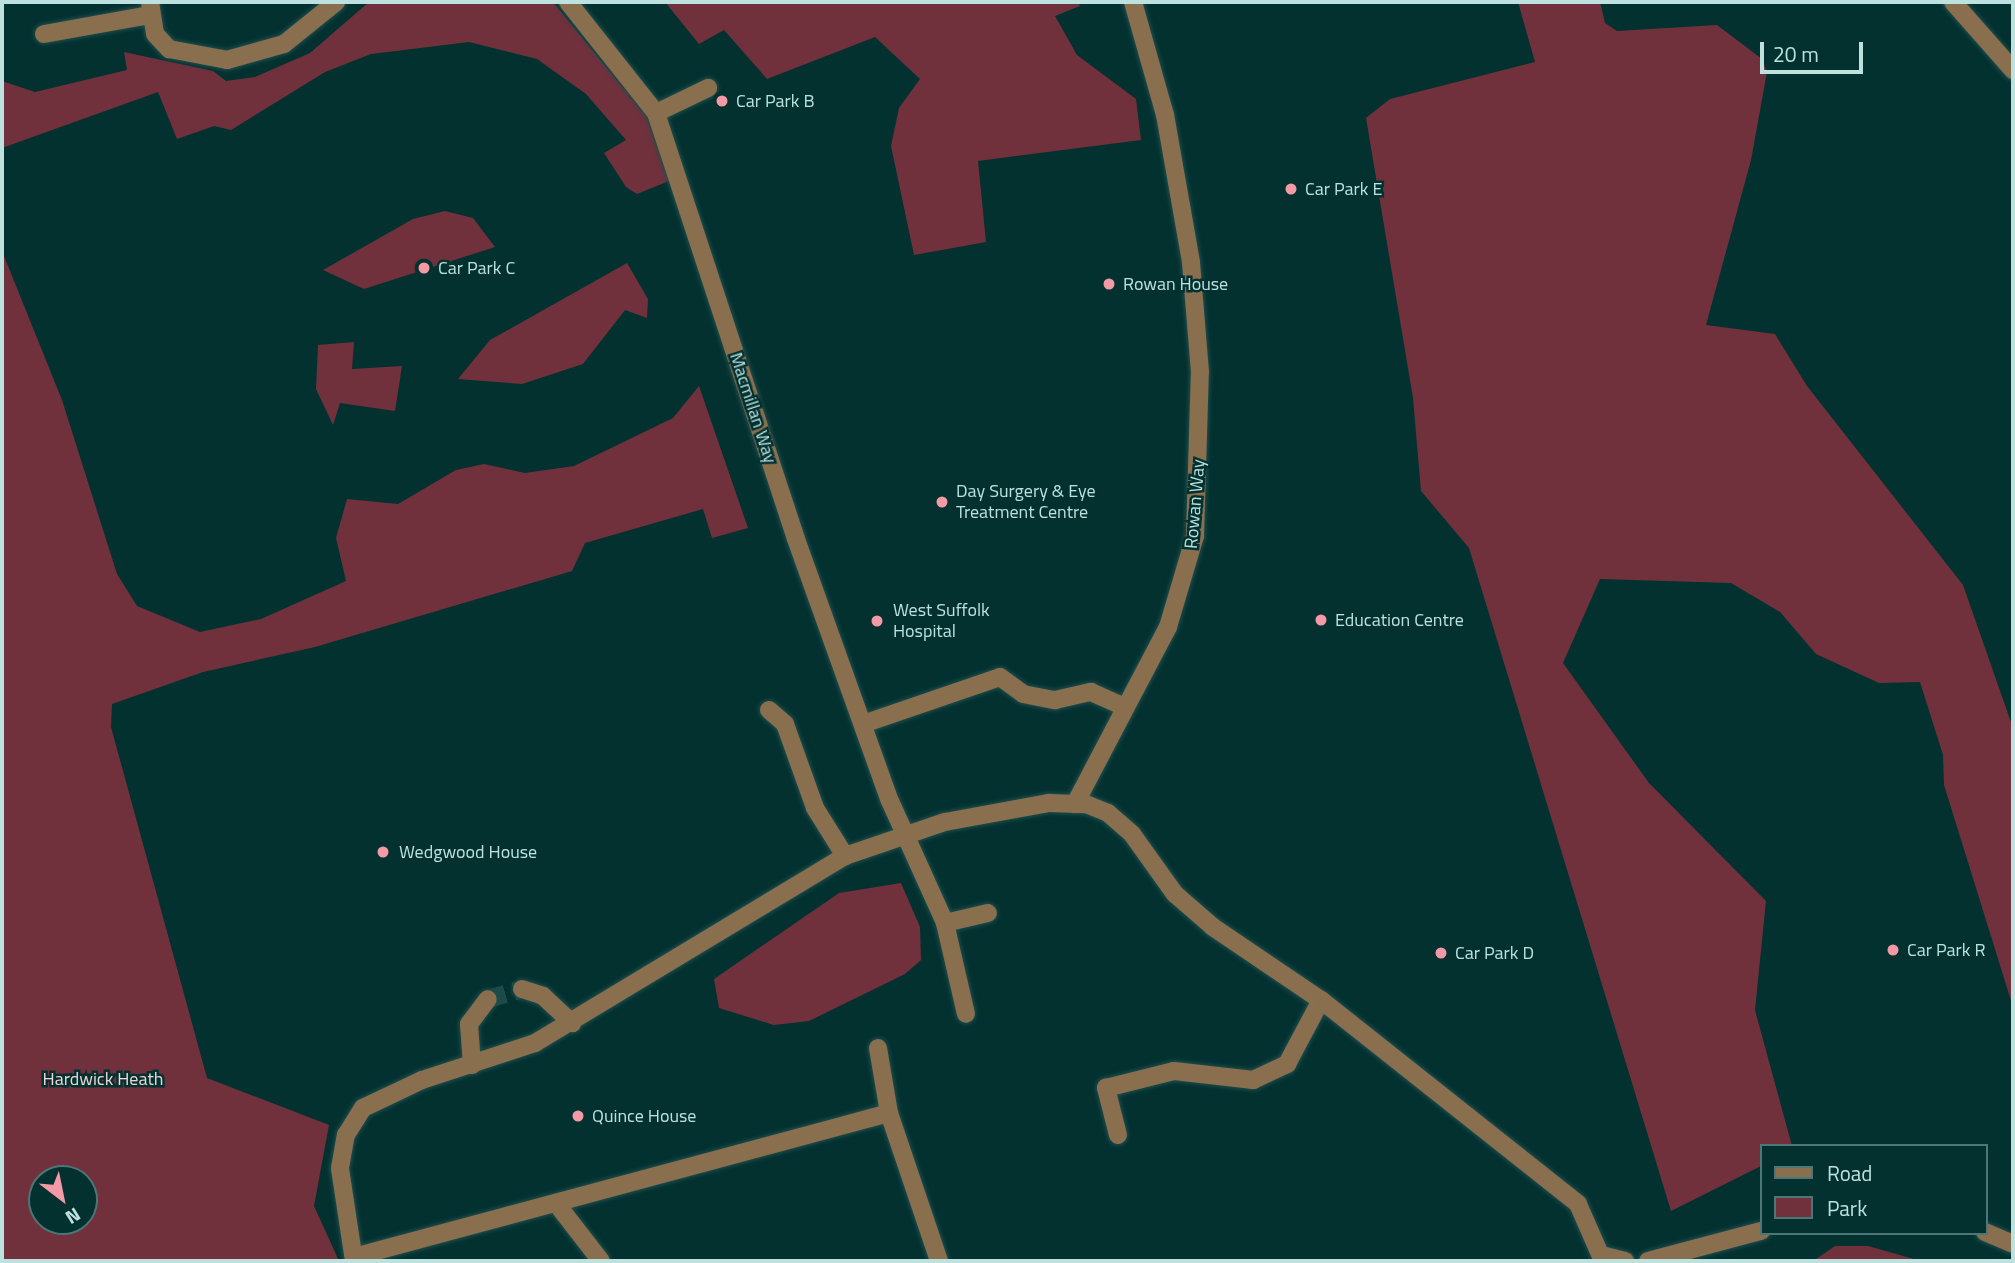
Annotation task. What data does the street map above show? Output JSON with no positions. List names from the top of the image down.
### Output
{
  "streets": {
    "street": ["Macmillan Way", "Rowan Way"]
  },
  "parks": ["Hardwick Heath"],
  "places": [
    "Car Park B",
    "Car Park E",
    "Car Park C",
    "Rowan House",
    "Day Surgery & Eye Treatment Centre",
    "Education Centre",
    "West Suffolk Hospital",
    "Wedgwood House",
    "Car Park R",
    "Car Park D",
    "Quince House"
  ],
  "legend": ["Road", "Park"],
  "scale_bar": "20 m",
  "north": "bottom right"
}
